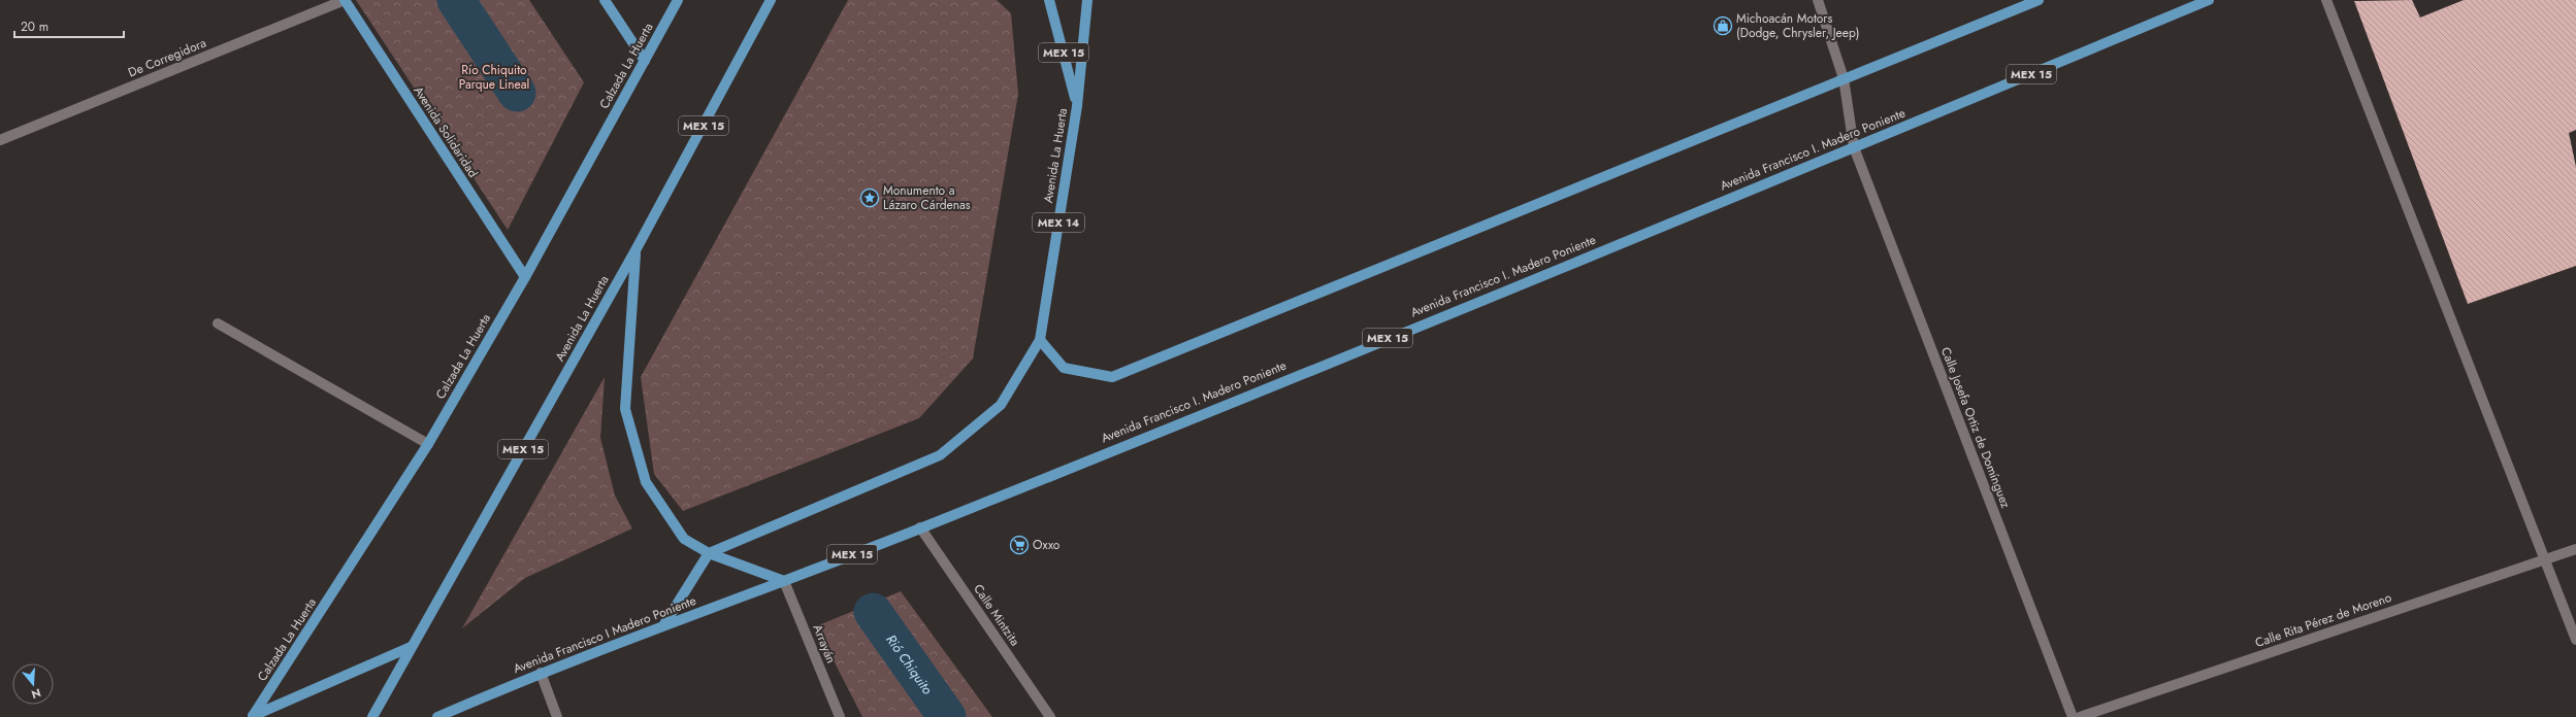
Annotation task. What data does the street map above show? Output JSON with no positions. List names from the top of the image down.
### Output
{
  "streets": {
    "main road": [
      "MEX 15",
      "Calzada La Huerta",
      "Avenida Solidaridad",
      "Avenida Francisco I. Madero Poniente",
      "Avenida La Huerta",
      "MEX 14",
      "Avenida Francisco I Madero Poniente"
    ],
    "street": [
      "De Corregidora",
      "Calle Josefa Ortiz de Domínguez",
      "Calle Mintzita",
      "Calle Rita Pérez de Moreno",
      "Arrayán"
    ]
  },
  "crossings": [
    ["MEX 15", "Avenida La Huerta"],
    ["De Corregidora", "Avenida Solidaridad"],
    ["Calzada La Huerta", "Avenida Solidaridad"],
    ["Avenida Francisco I. Madero Poniente", "Calle Josefa Ortiz de Domínguez"],
    ["Avenida Francisco I. Madero Poniente", "Calle Mintzita"],
    ["Avenida Francisco I. Madero Poniente", "Avenida Francisco I Madero Poniente"],
    ["Avenida Francisco I. Madero Poniente", "Arrayán"],
    ["Avenida Francisco I Madero Poniente", "Arrayán"]
  ],
  "water": ["Rió Chiquito"],
  "parks": ["Río Chiquito Parque Lineal"],
  "places": {
    "shop": ["Michoacán Motors (Dodge, Chrysler, Jeep)"],
    "place": ["Monumento a Lázaro Cárdenas"],
    "supermarket": ["Oxxo"]
  },
  "scale_bar": "20 m",
  "north": "bottom"
}
